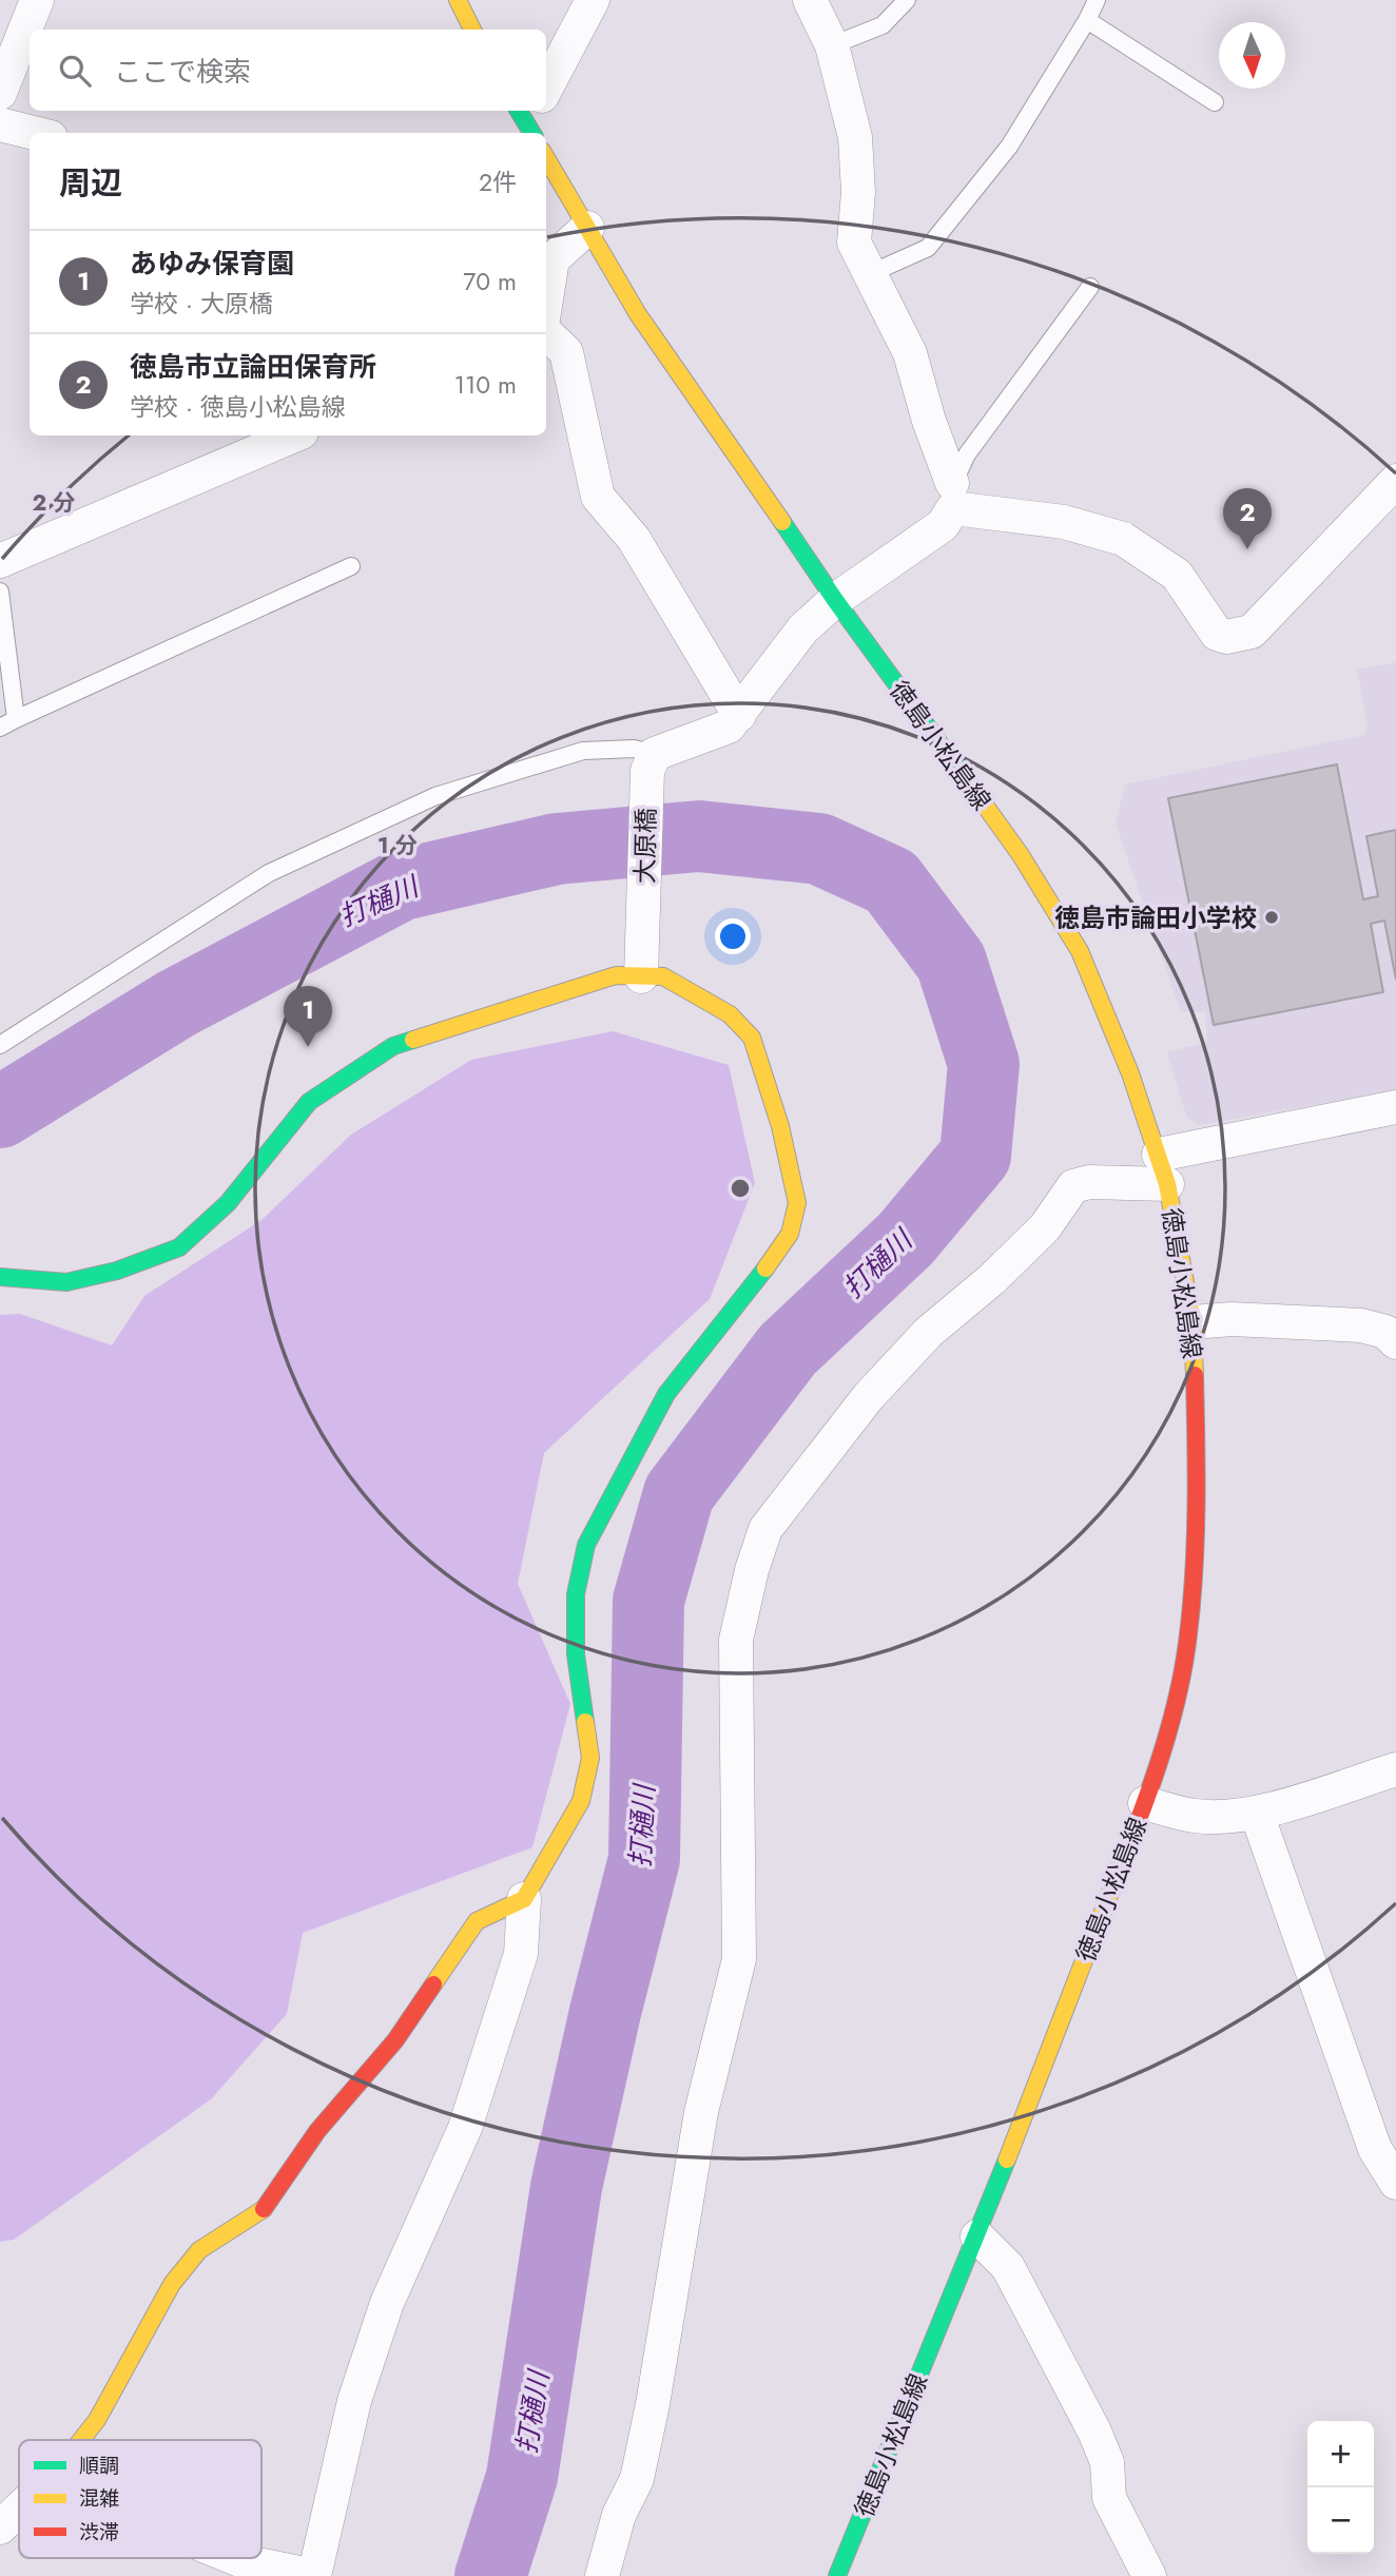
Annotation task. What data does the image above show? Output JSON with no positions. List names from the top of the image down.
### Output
{
  "streets": {
    "main road": ["徳島小松島線"],
    "street": ["大原橋"]
  },
  "water": ["打樋川"],
  "places": ["徳島市論田小学校"],
  "legend": ["順調", "混雑", "渋滞"],
  "north": "bottom",
  "page": {
    "search": "ここで検索",
    "heading": ["周辺", "2件"],
    "list": [
      {
        "mark": "1",
        "name": "あゆみ保育園",
        "note": "学校 · 大原橋",
        "value": "70 m"
      },
      {
        "mark": "2",
        "name": "徳島市立論田保育所",
        "note": "学校 · 徳島小松島線",
        "value": "110 m"
      }
    ],
    "pins": ["2", "1"],
    "map_buttons": ["+", "−"]
  },
  "rings": ["2 分", "1 分"]
}
